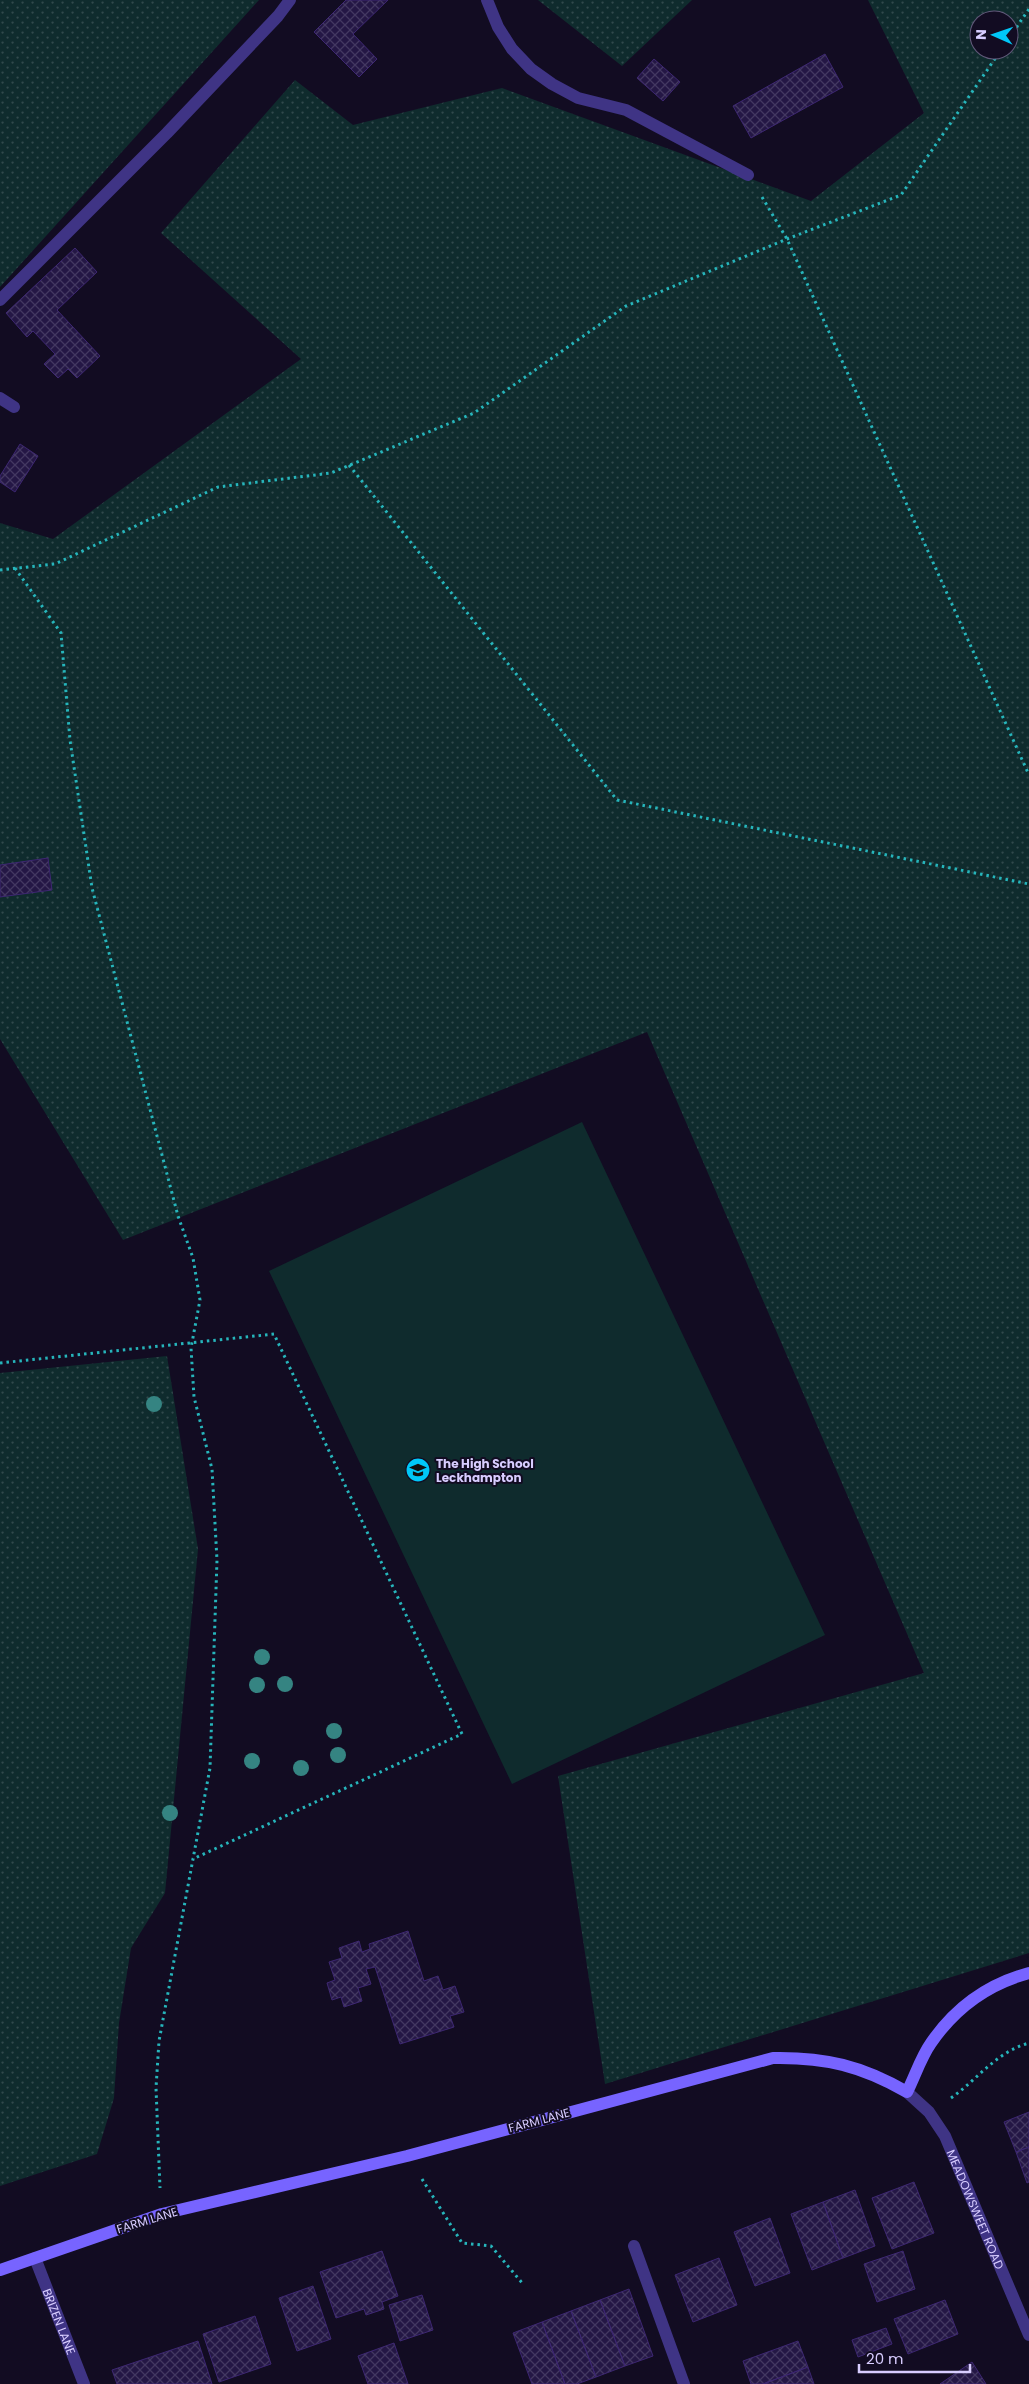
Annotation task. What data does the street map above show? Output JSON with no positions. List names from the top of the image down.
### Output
{
  "streets": {
    "street": ["FARM LANE", "MEADOWSWEET ROAD", "BRIZEN LANE"]
  },
  "crossings": [
    ["FARM LANE", "MEADOWSWEET ROAD"],
    ["FARM LANE", "BRIZEN LANE"]
  ],
  "places": {
    "school or university": ["The High School Leckhampton"]
  },
  "scale_bar": "20 m",
  "north": "left"
}
